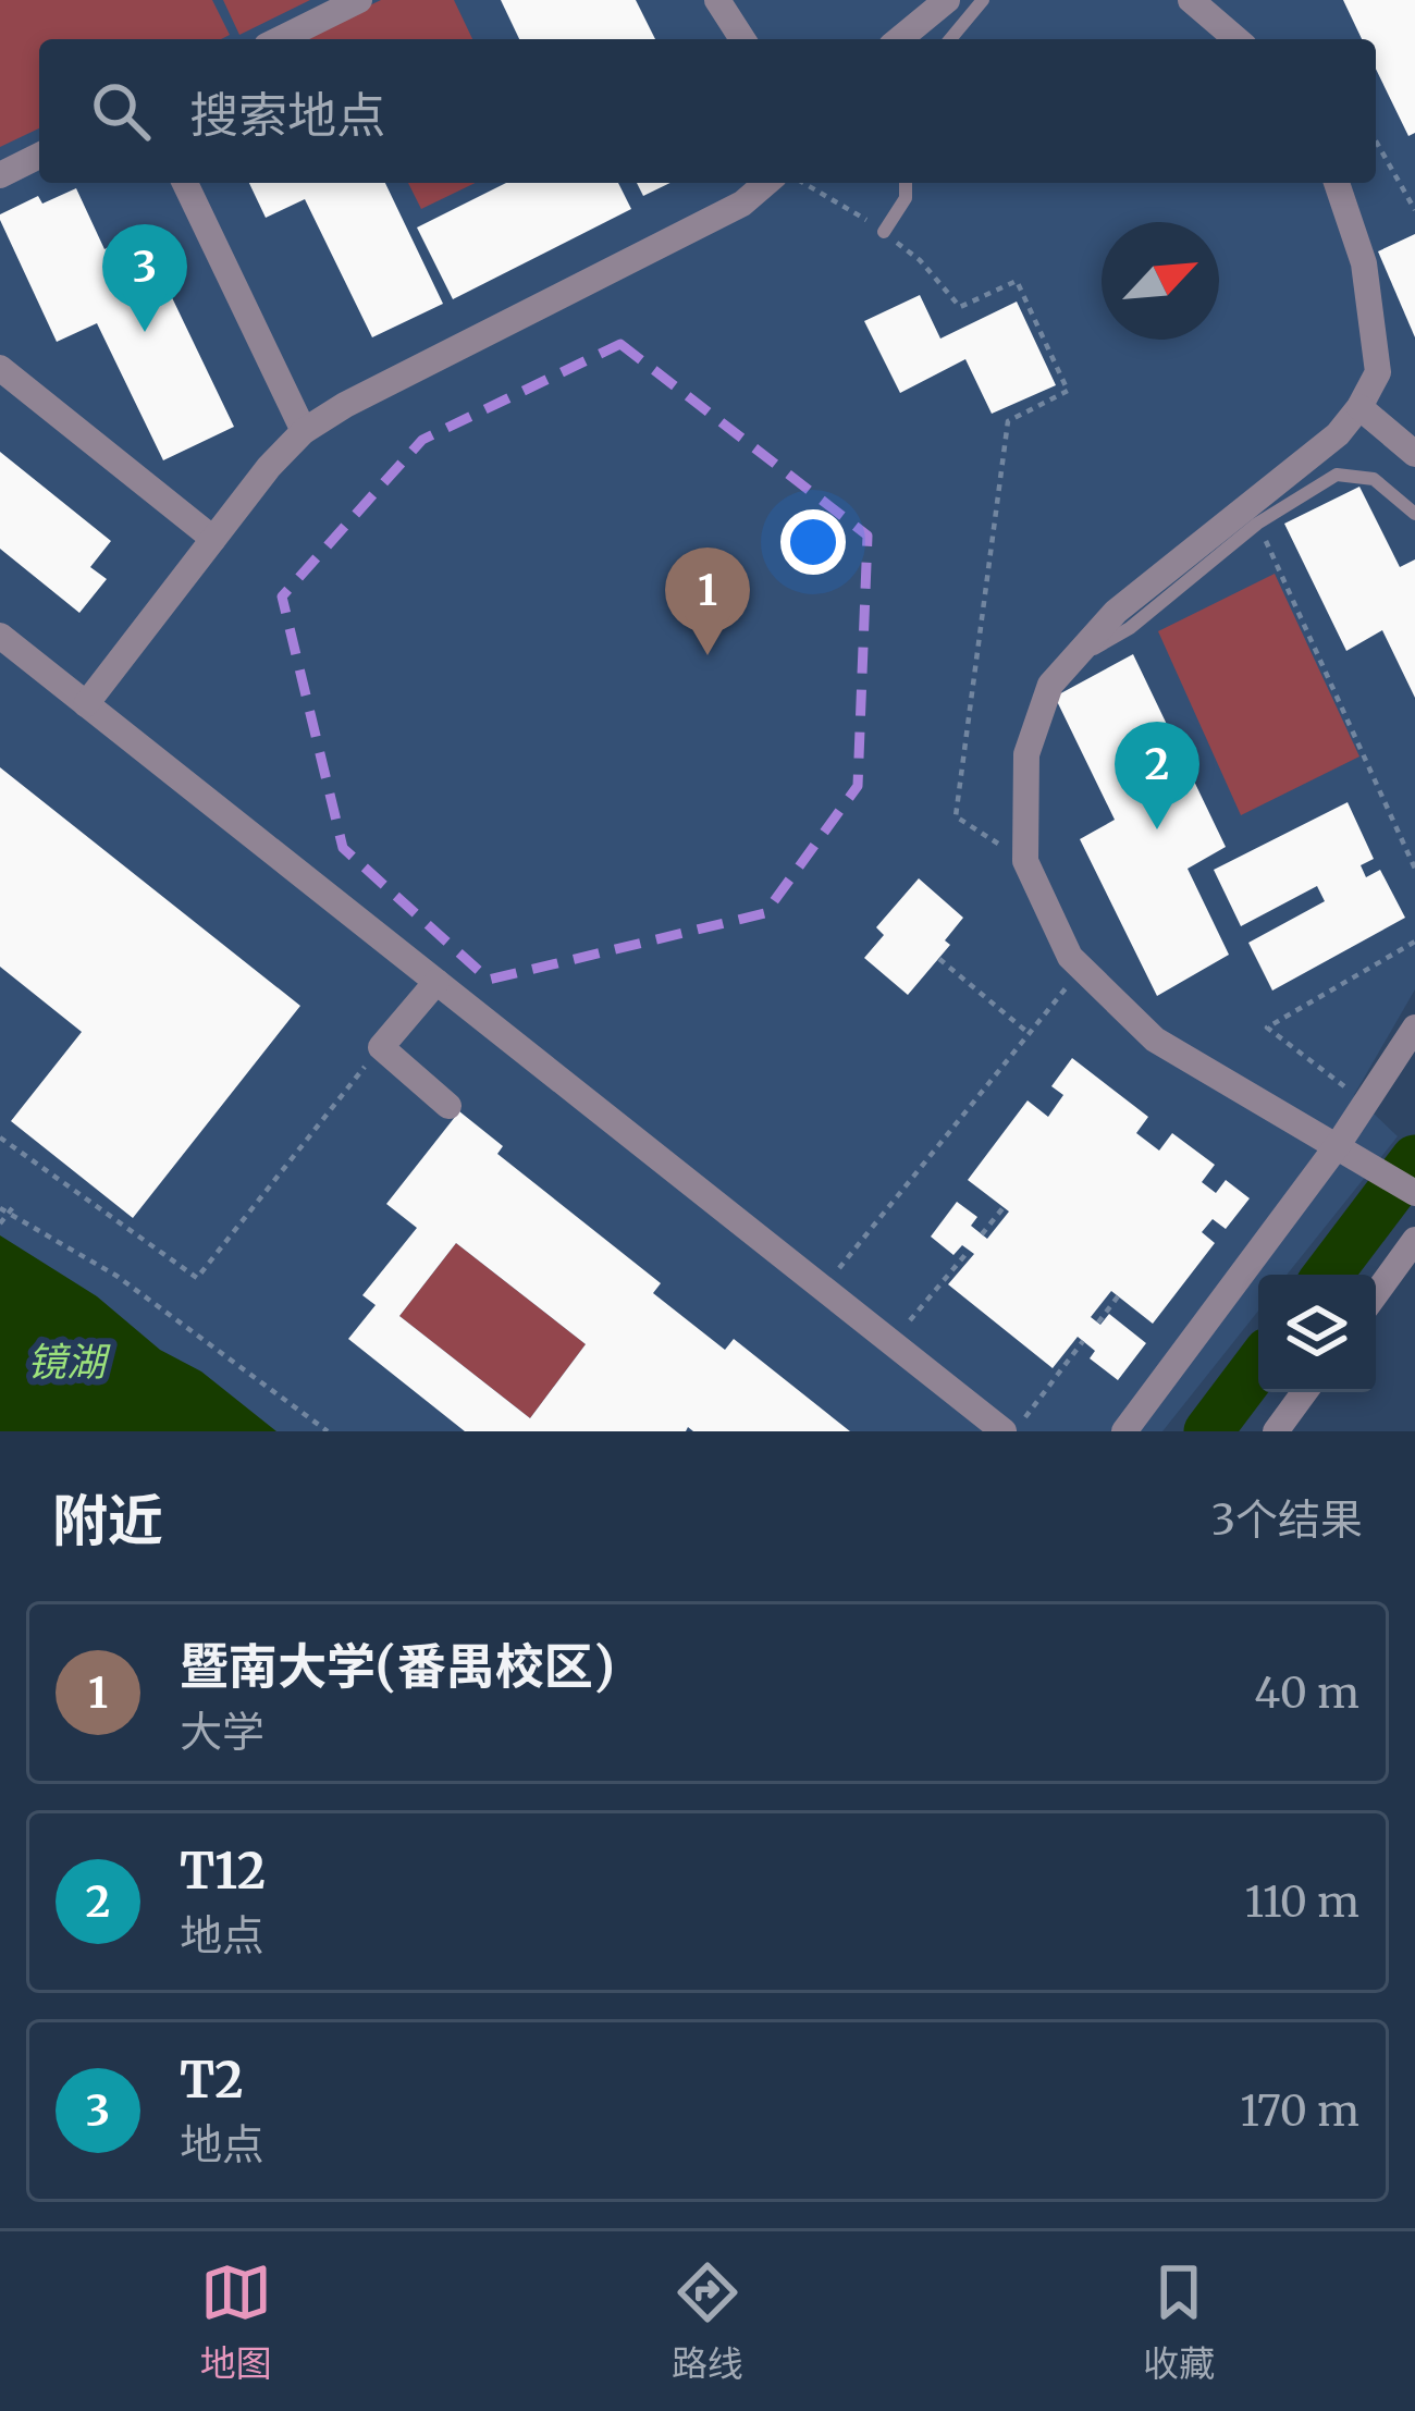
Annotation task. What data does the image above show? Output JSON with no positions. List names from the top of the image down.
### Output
{
  "water": ["镜湖"],
  "north": "top right",
  "page": {
    "search": "搜索地点",
    "pins": ["3", "1", "2"],
    "heading": ["附近", "3个结果"],
    "list": [
      {
        "mark": "1",
        "name": "暨南大学(番禺校区)",
        "note": "大学",
        "value": "40 m"
      },
      {
        "mark": "2",
        "name": "T12",
        "note": "地点",
        "value": "110 m"
      },
      {
        "mark": "3",
        "name": "T2",
        "note": "地点",
        "value": "170 m"
      }
    ],
    "nav": ["地图", "路线", "收藏"]
  }
}
